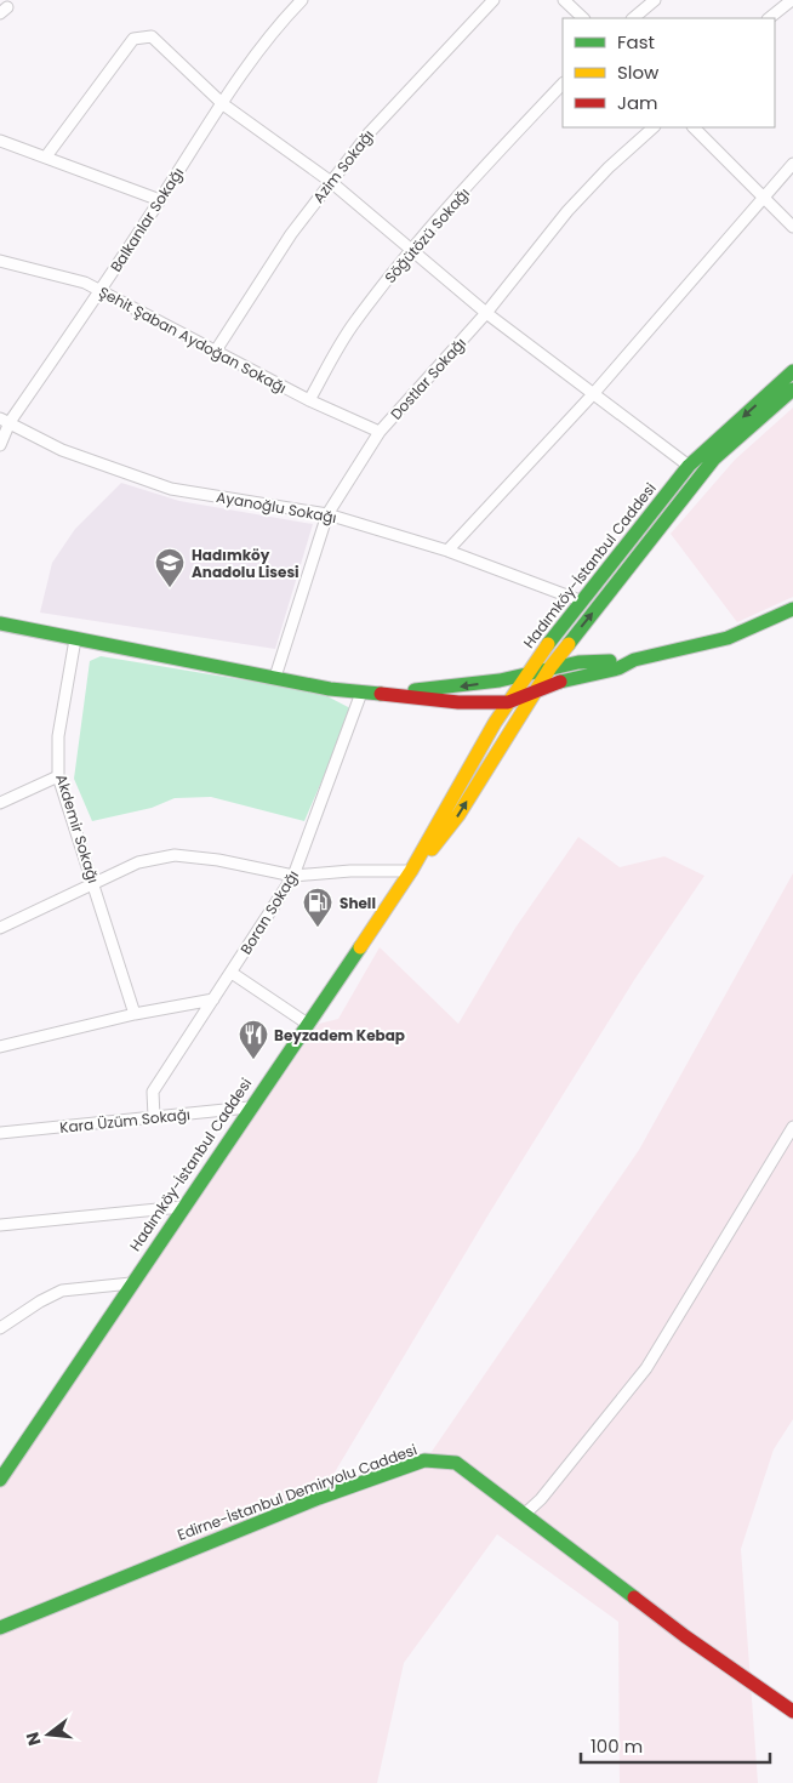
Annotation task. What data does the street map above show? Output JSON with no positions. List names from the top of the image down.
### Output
{
  "streets": {
    "main road": ["Hadımköy-İstanbul Caddesi", "Edirne-İstanbul Demiryolu Caddesi"],
    "street": [
      "Azim Sokağı",
      "Balkanlar Sokağı",
      "Söğütözü Sokağı",
      "Şehit Şaban Aydoğan Sokağı",
      "Dostlar Sokağı",
      "Ayanoğlu Sokağı",
      "Akdemir Sokağı",
      "Boran Sokağı",
      "Kara Üzüm Sokağı"
    ]
  },
  "crossings": [
    ["Azim Sokağı", "Şehit Şaban Aydoğan Sokağı"],
    ["Balkanlar Sokağı", "Şehit Şaban Aydoğan Sokağı"],
    ["Balkanlar Sokağı", "Ayanoğlu Sokağı"],
    ["Söğütözü Sokağı", "Şehit Şaban Aydoğan Sokağı"],
    ["Şehit Şaban Aydoğan Sokağı", "Dostlar Sokağı"],
    ["Dostlar Sokağı", "Ayanoğlu Sokağı"],
    ["Ayanoğlu Sokağı", "Hadımköy-İstanbul Caddesi"],
    ["Hadımköy-İstanbul Caddesi", "Kara Üzüm Sokağı"],
    ["Boran Sokağı", "Kara Üzüm Sokağı"]
  ],
  "places": {
    "school or university": ["Hadımköy Anadolu Lisesi"],
    "fuel station": ["Shell"],
    "restaurant": ["Beyzadem Kebap"]
  },
  "legend": ["Fast", "Slow", "Jam"],
  "scale_bar": "100 m",
  "north": "left"
}
